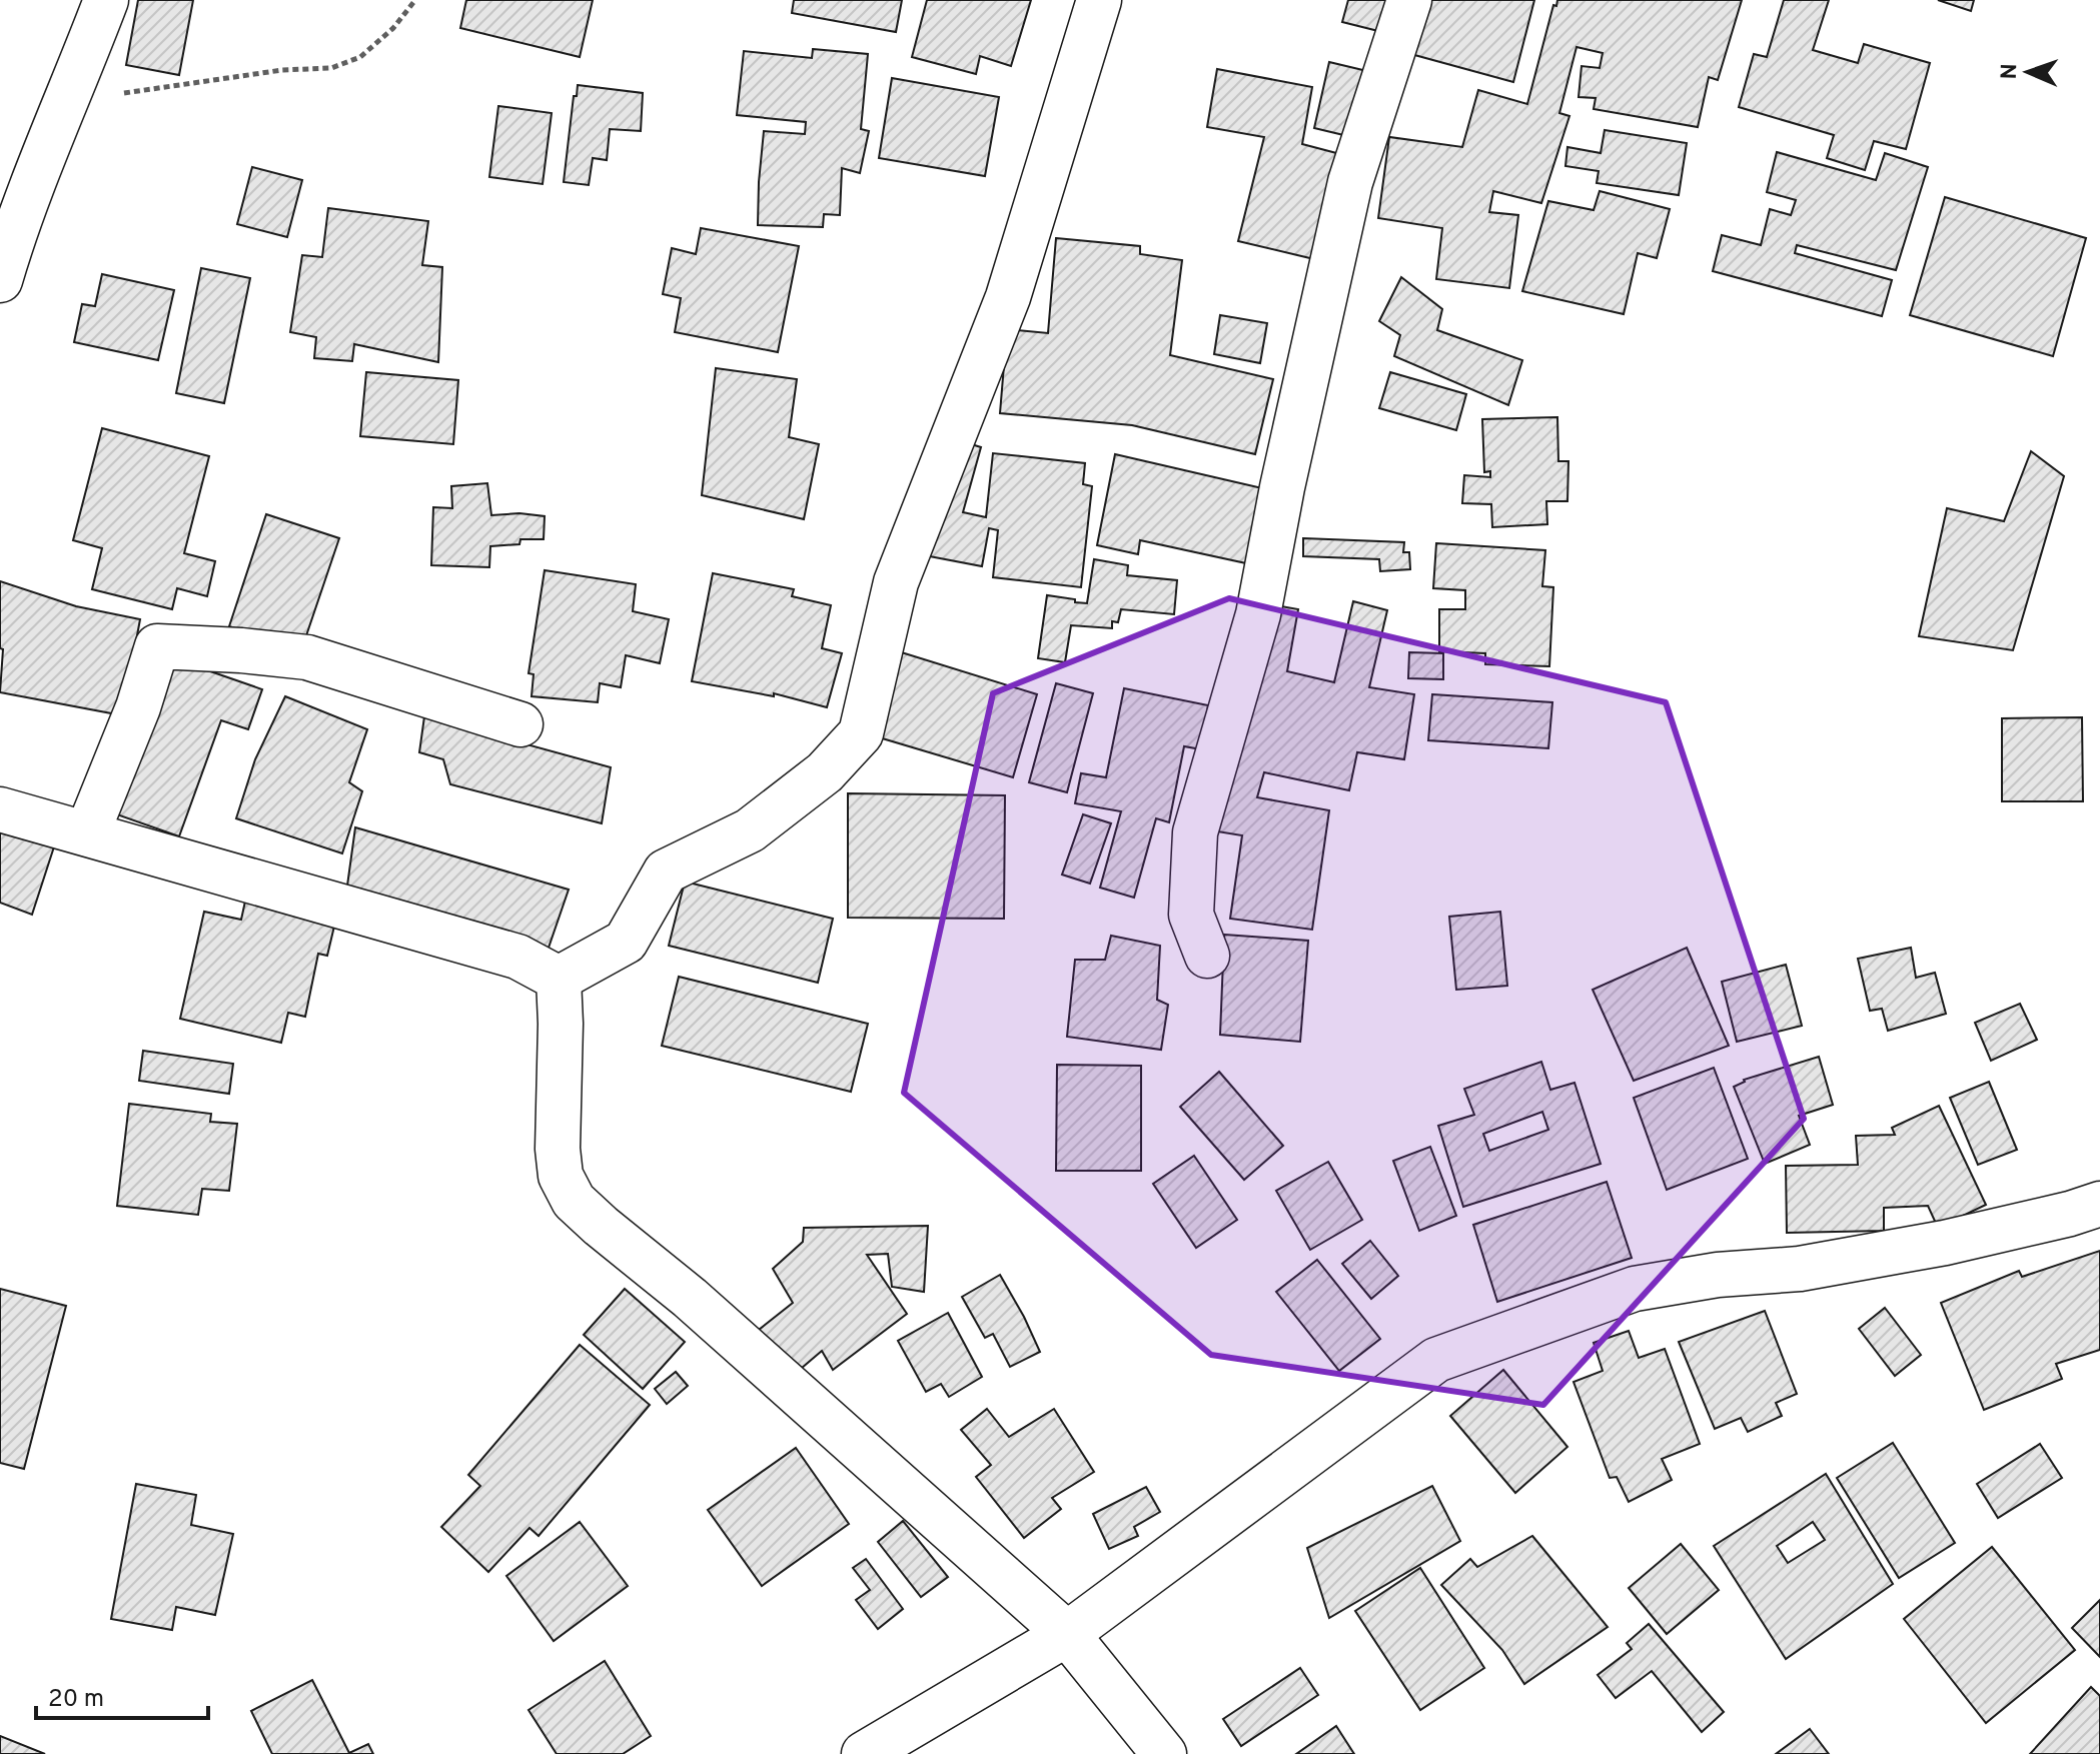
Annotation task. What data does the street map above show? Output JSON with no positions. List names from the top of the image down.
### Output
{
  "scale_bar": "20 m",
  "north": "left"
}
